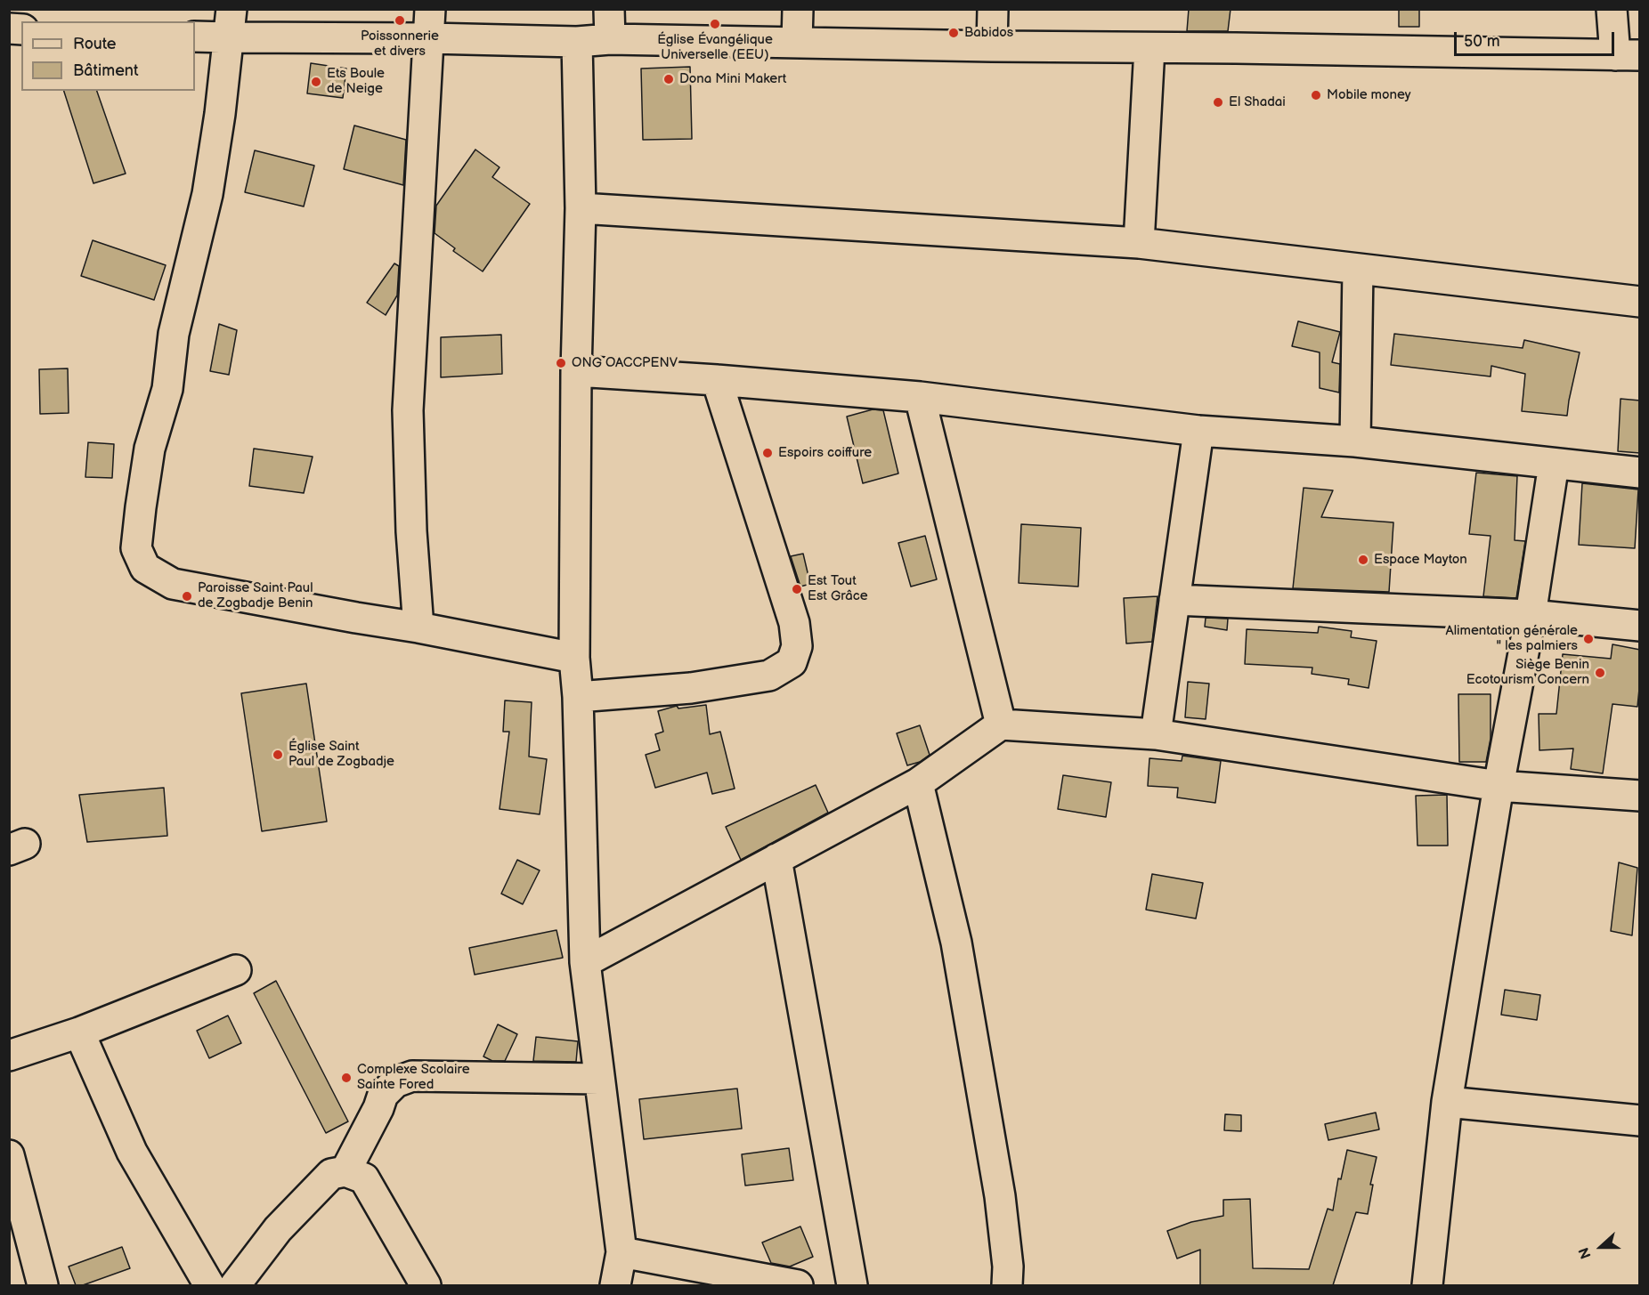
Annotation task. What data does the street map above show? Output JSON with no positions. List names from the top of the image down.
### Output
{
  "places": [
    "Poissonnerie et divers",
    "Église Évangélique Universelle (EEU)",
    "Babidos",
    "Dona Mini Makert",
    "Ets Boule de Neige",
    "Mobile money",
    "El Shadai",
    "ONG OACCPENV",
    "Espoirs coiffure",
    "Espace Mayton",
    "Est Tout Est Grâce",
    "Paroisse Saint Paul de Zogbadje Benin",
    "Alimentation générale \" les palmiers",
    "Siège Benin Ecotourism Concern",
    "Église Saint Paul de Zogbadje",
    "Complexe Scolaire Sainte Fored"
  ],
  "legend": ["Route", "Bâtiment"],
  "scale_bar": "50 m",
  "north": "left"
}
